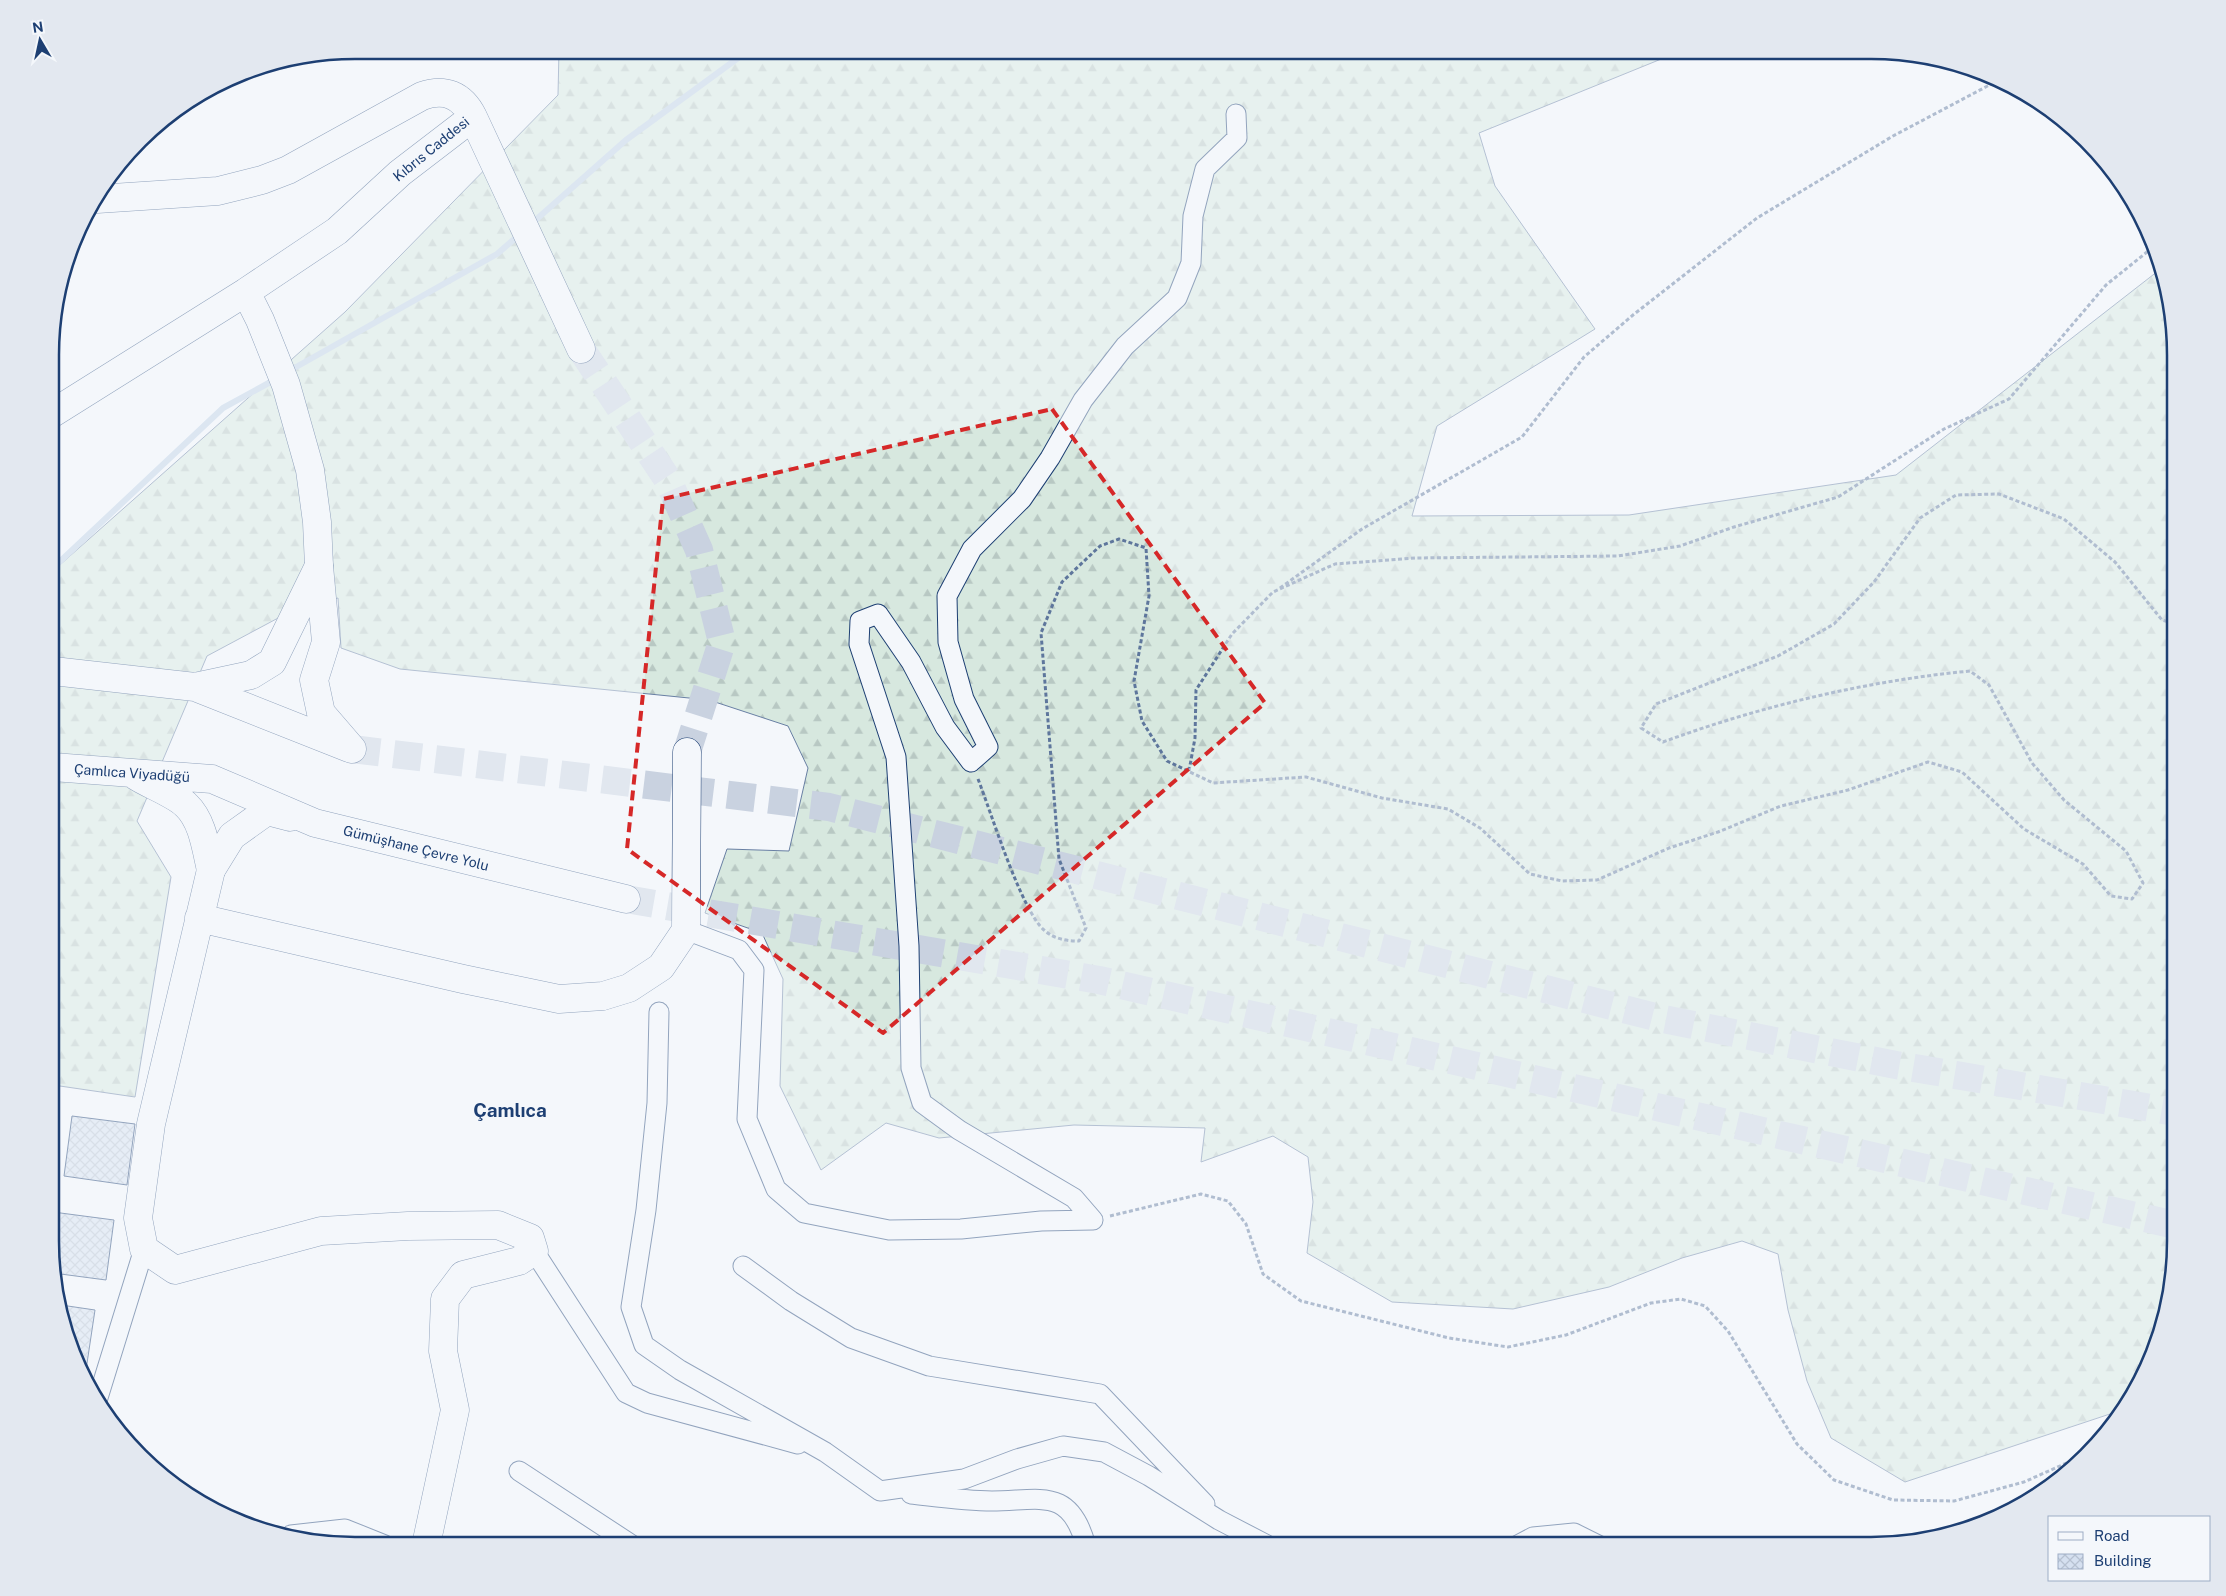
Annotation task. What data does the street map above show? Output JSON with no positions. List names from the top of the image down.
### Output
{
  "streets": {
    "main road": ["Kıbrıs Caddesi", "Çamlıca Viyadüğü", "Gümüşhane Çevre Yolu"]
  },
  "crossings": [
    ["Çamlıca Viyadüğü", "Gümüşhane Çevre Yolu"]
  ],
  "districts": ["Çamlıca"],
  "legend": ["Road", "Building"],
  "north": "top"
}
